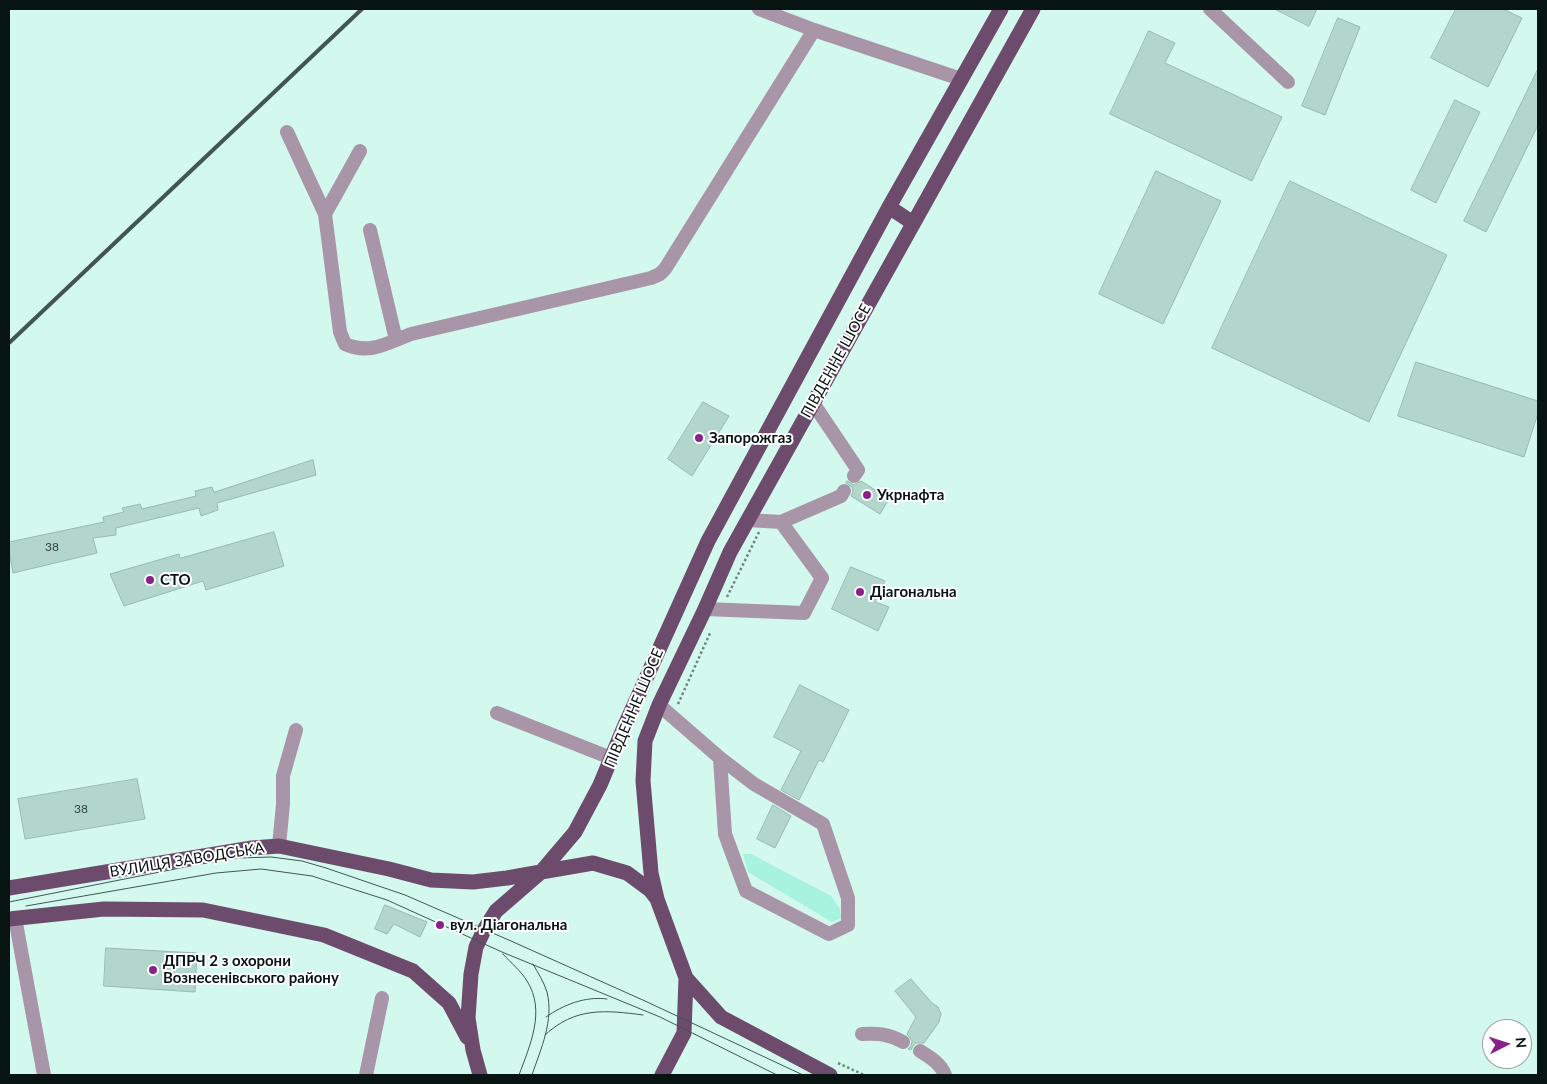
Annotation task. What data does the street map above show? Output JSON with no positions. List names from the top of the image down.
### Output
{
  "streets": {
    "main road": ["ПІВДЕННЕ ШОСЕ", "ВУЛИЦЯ ЗАВОДСЬКА"]
  },
  "crossings": [
    ["ПІВДЕННЕ ШОСЕ", "ВУЛИЦЯ ЗАВОДСЬКА"]
  ],
  "places": [
    "Запорожгаз",
    "Укрнафта",
    "СТО",
    "Діагональна",
    "вул. Діагональна",
    "ДПРЧ 2 з охорони Вознесенівського району"
  ],
  "house_numbers": ["38", "38"],
  "north": "right"
}
